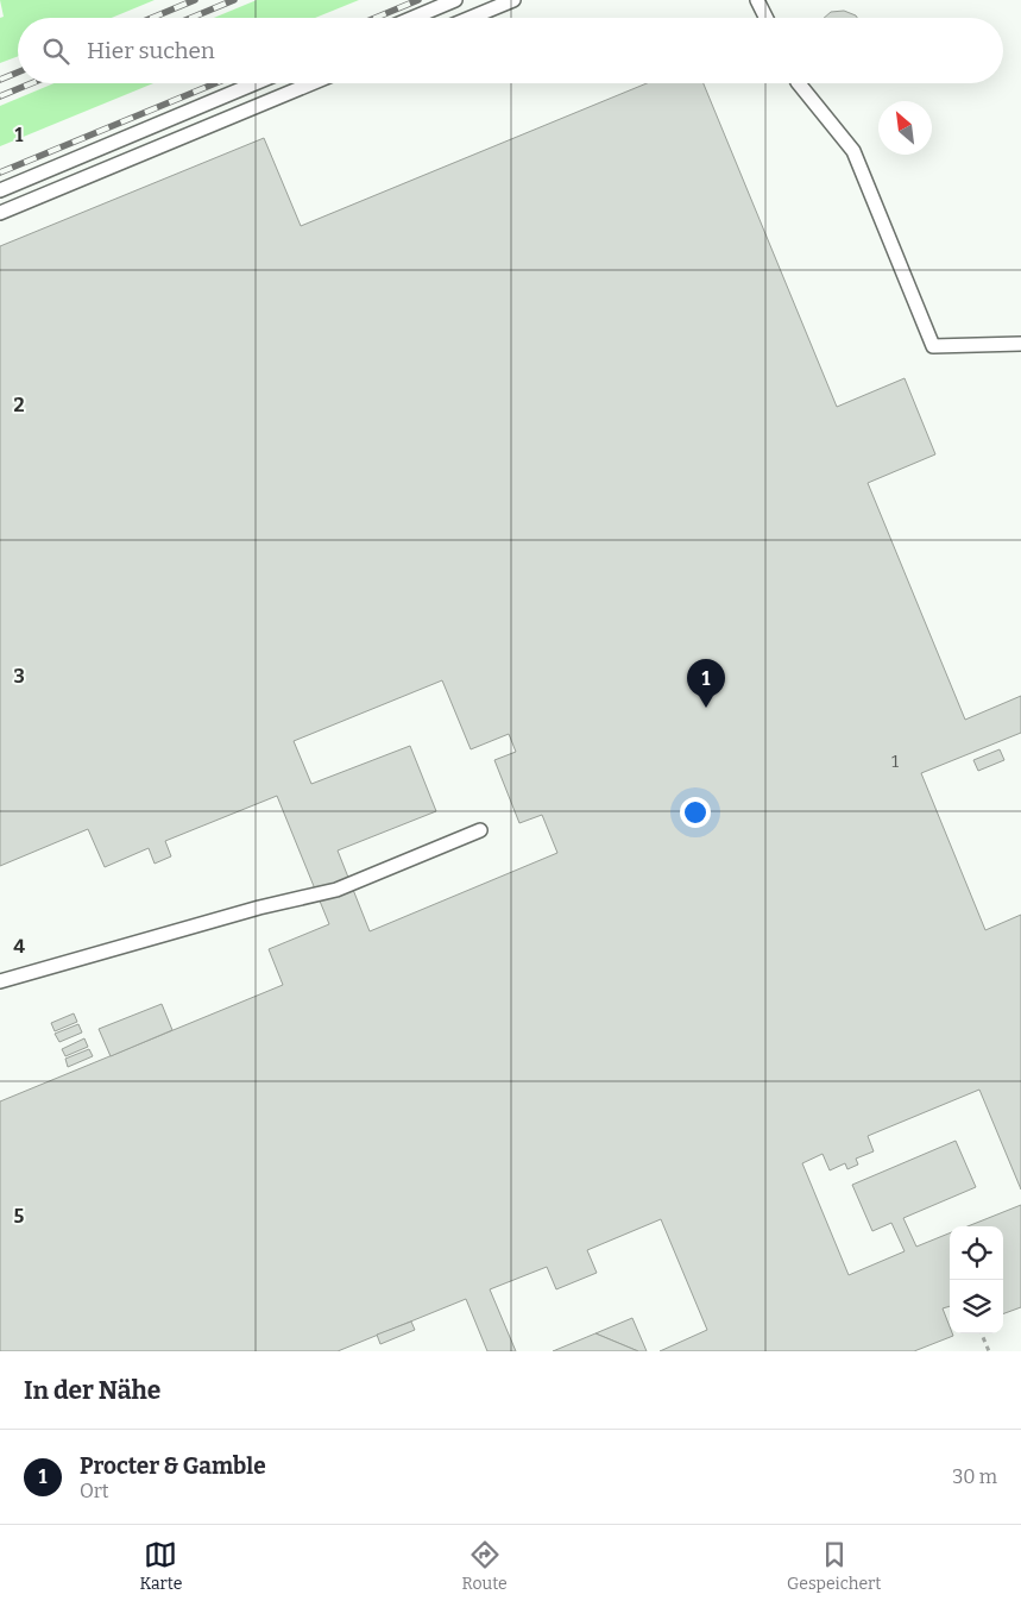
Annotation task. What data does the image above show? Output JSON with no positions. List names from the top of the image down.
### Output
{
  "house_numbers": ["1"],
  "north": "top left",
  "page": {
    "search": "Hier suchen",
    "pins": "1",
    "heading": "In der Nähe",
    "list": [
      {
        "mark": "1",
        "name": "Procter & Gamble",
        "note": "Ort",
        "value": "30 m"
      }
    ],
    "nav": ["Karte", "Route", "Gespeichert"]
  },
  "grid": {
    "rows": [
      "1",
      "2",
      "3",
      "4",
      "5"
    ]
  }
}
